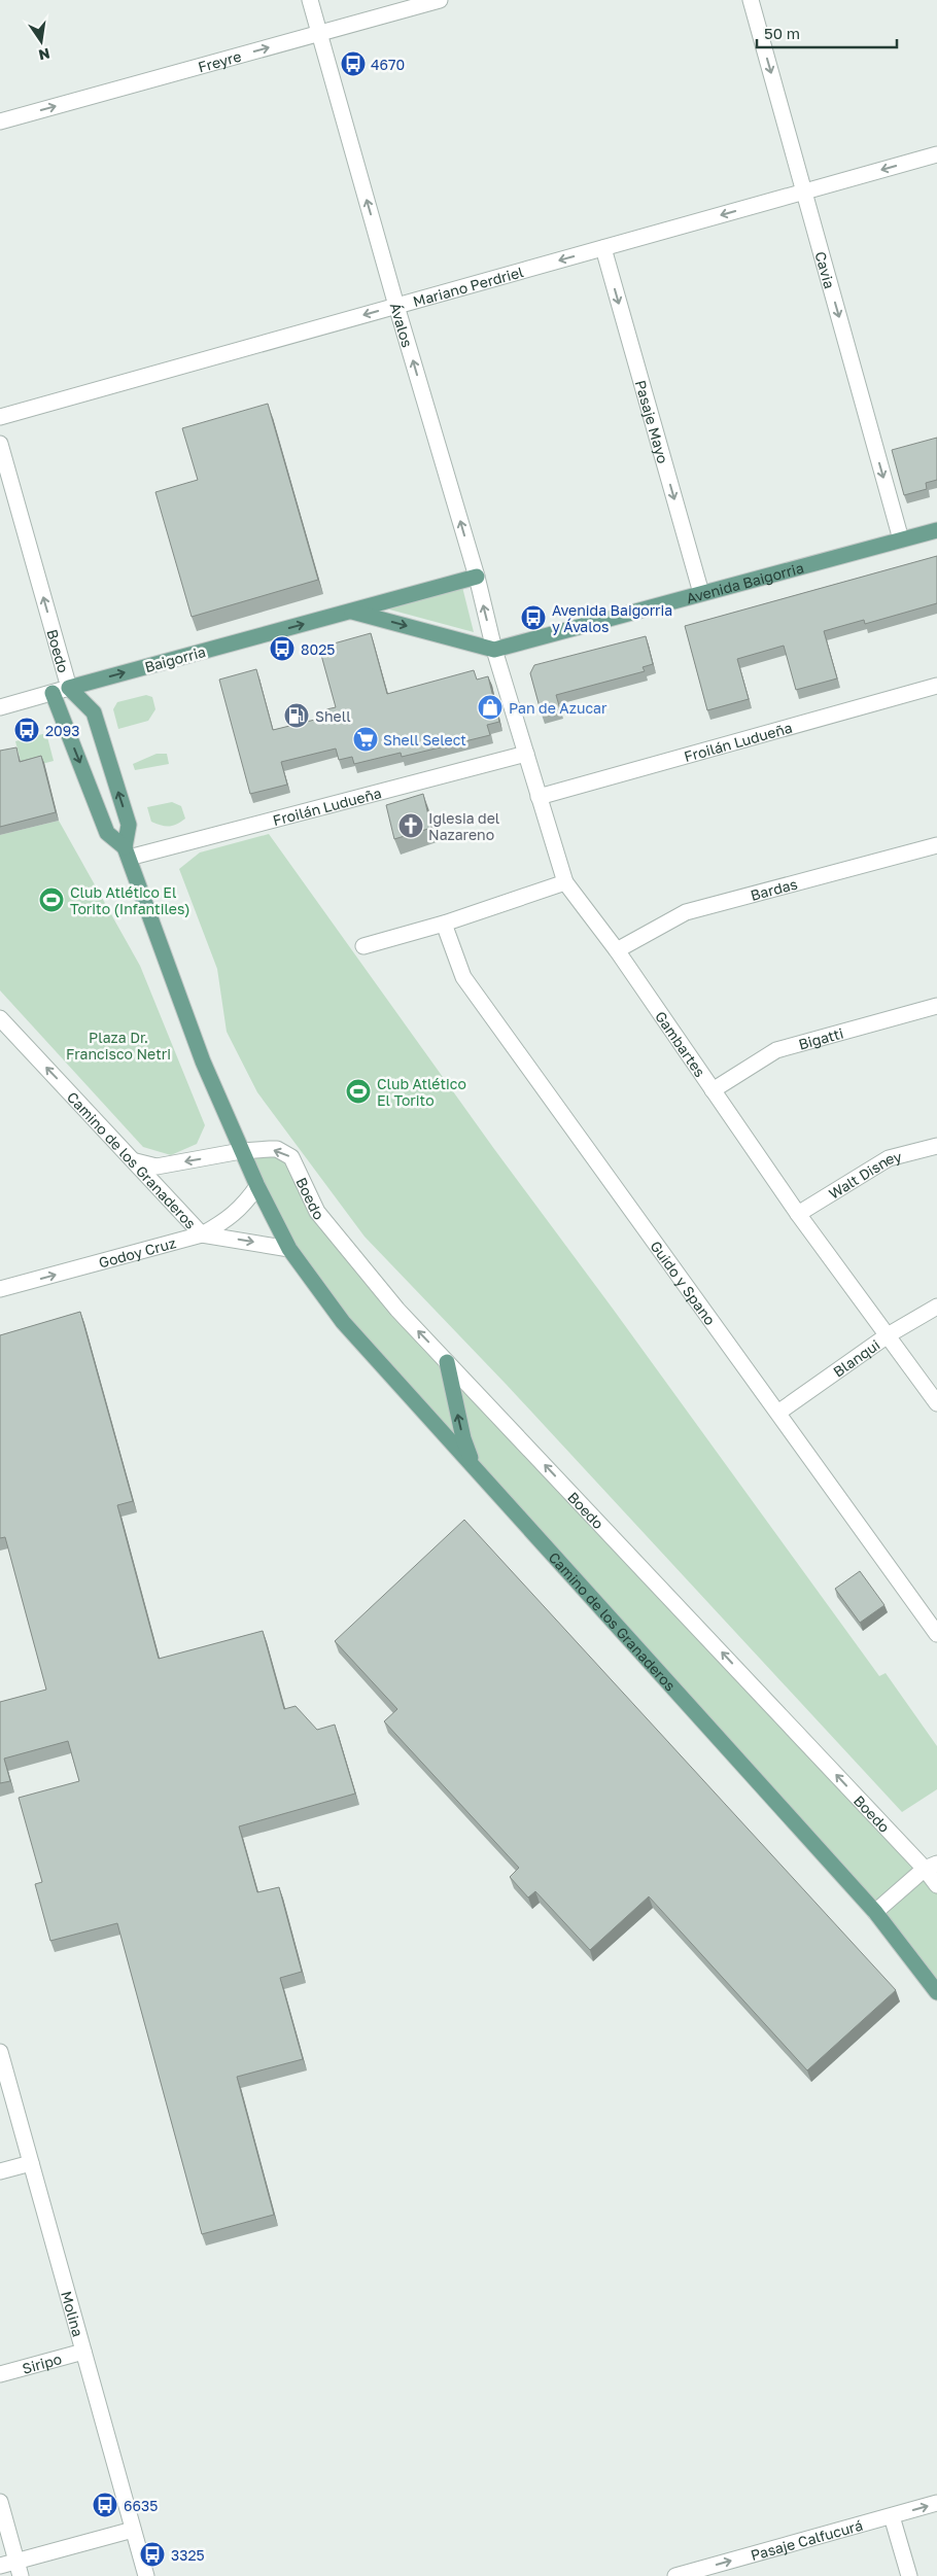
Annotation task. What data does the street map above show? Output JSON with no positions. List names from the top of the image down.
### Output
{
  "streets": {
    "main road": [
      "Avenida Baigorria",
      "Boedo",
      "Baigorria",
      "Camino de los Granaderos"
    ],
    "street": [
      "Freyre",
      "Cavia",
      "Mariano Perdriel",
      "Ávalos",
      "Pasaje Mayo",
      "Froilán Ludueña",
      "Bardas",
      "Bigatti",
      "Gambartes",
      "Walt Disney",
      "Godoy Cruz",
      "Guido y Spano",
      "Blanqui",
      "Molina",
      "Siripo",
      "Pasaje Calfucurá"
    ]
  },
  "crossings": [
    ["Freyre", "Ávalos"],
    ["Cavia", "Mariano Perdriel"],
    ["Cavia", "Avenida Baigorria"],
    ["Mariano Perdriel", "Ávalos"],
    ["Mariano Perdriel", "Pasaje Mayo"],
    ["Ávalos", "Avenida Baigorria"],
    ["Ávalos", "Baigorria"],
    ["Ávalos", "Gambartes"],
    ["Pasaje Mayo", "Avenida Baigorria"],
    ["Avenida Baigorria", "Baigorria"],
    ["Avenida Baigorria", "Gambartes"],
    ["Boedo", "Baigorria"],
    ["Boedo", "Froilán Ludueña"],
    ["Boedo", "Camino de los Granaderos"],
    ["Boedo", "Godoy Cruz"],
    ["Baigorria", "Gambartes"],
    ["Froilán Ludueña", "Gambartes"],
    ["Bardas", "Gambartes"],
    ["Bigatti", "Gambartes"],
    ["Gambartes", "Walt Disney"],
    ["Gambartes", "Blanqui"],
    ["Camino de los Granaderos", "Godoy Cruz"],
    ["Guido y Spano", "Blanqui"],
    ["Molina", "Siripo"]
  ],
  "one_way": [
    "Freyre",
    "Cavia",
    "Mariano Perdriel",
    "Ávalos",
    "Pasaje Mayo",
    "Baigorria",
    "Godoy Cruz",
    "Pasaje Calfucurá"
  ],
  "parks": ["Plaza Dr. Francisco Netri"],
  "places": {
    "bus stop": [
      "4670",
      "Avenida Baigorria y Ávalos",
      "8025",
      "2093",
      "6635",
      "3325"
    ],
    "shop": ["Pan de Azucar"],
    "fuel station": ["Shell"],
    "supermarket": ["Shell Select"],
    "church": ["Iglesia del Nazareno"],
    "sports": ["Club Atlético El Torito (Infantiles)", "Club Atlético El Torito"]
  },
  "scale_bar": "50 m",
  "north": "bottom"
}
